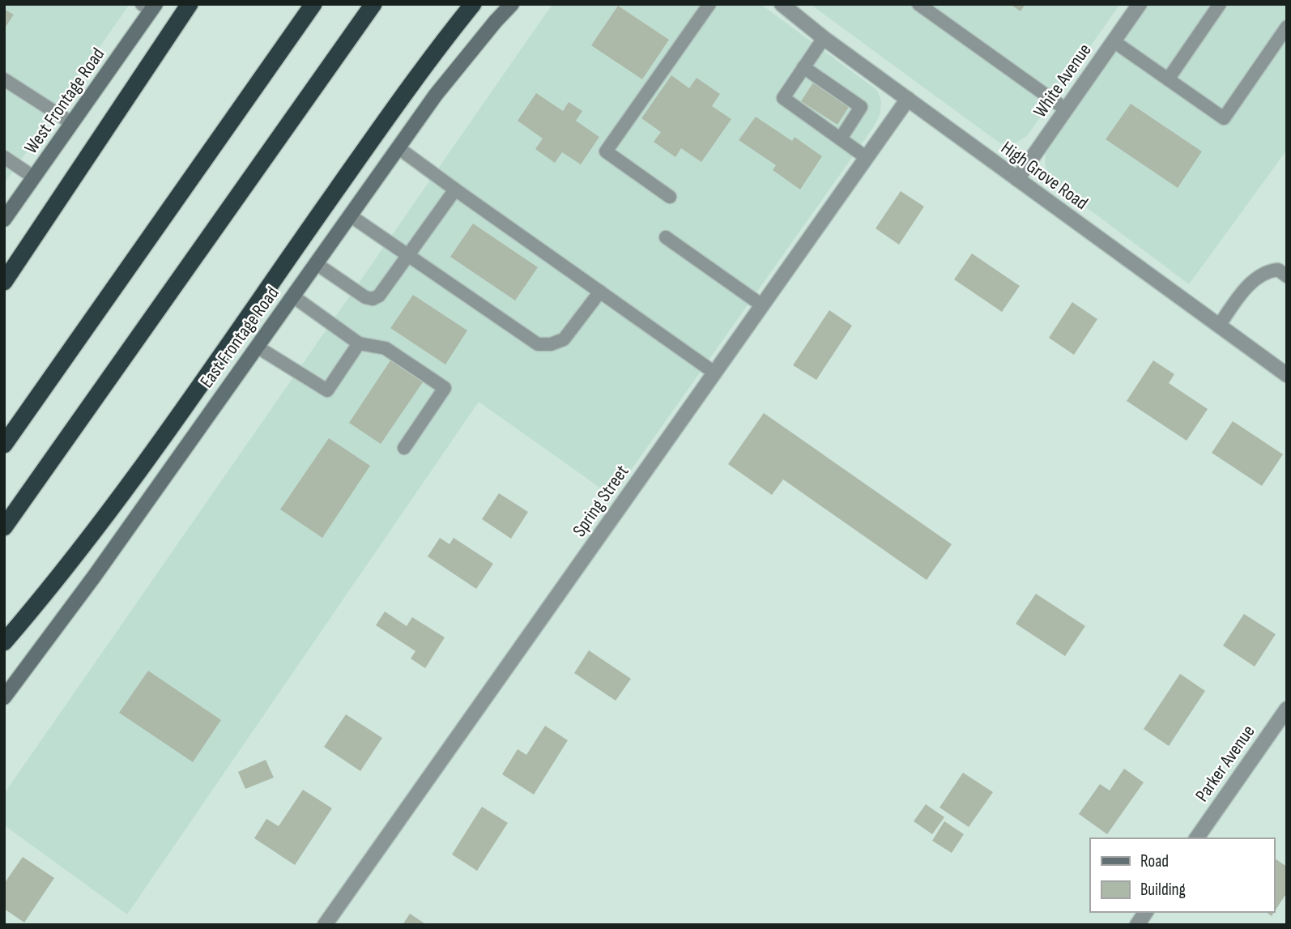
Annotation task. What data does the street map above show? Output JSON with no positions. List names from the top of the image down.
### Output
{
  "streets": {
    "street": [
      "White Avenue",
      "West Frontage Road",
      "High Grove Road",
      "East Frontage Road",
      "Spring Street",
      "Parker Avenue"
    ]
  },
  "crossings": [
    ["White Avenue", "High Grove Road"],
    ["High Grove Road", "Spring Street"]
  ],
  "legend": ["Road", "Building"]
}
